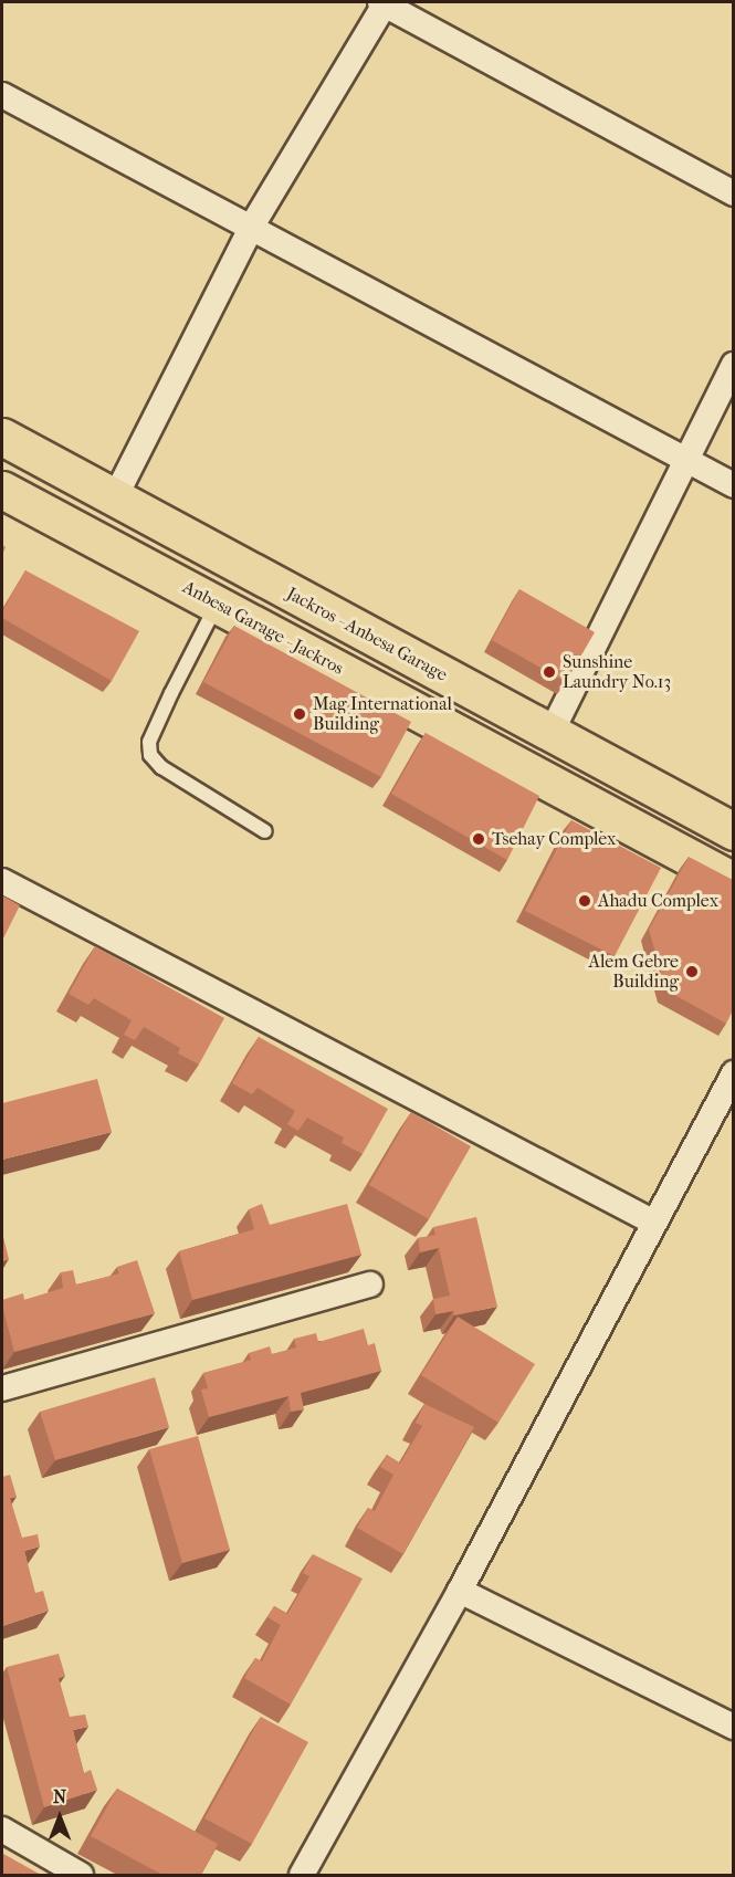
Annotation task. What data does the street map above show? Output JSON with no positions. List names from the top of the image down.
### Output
{
  "streets": {
    "main road": ["Anbesa Garage - Jackros", "Jackros - Anbesa Garage"]
  },
  "places": [
    "Sunshine Laundry No.13",
    "Mag International Building",
    "Tsehay Complex",
    "Ahadu Complex",
    "Alem Gebre Building"
  ],
  "north": "top"
}
